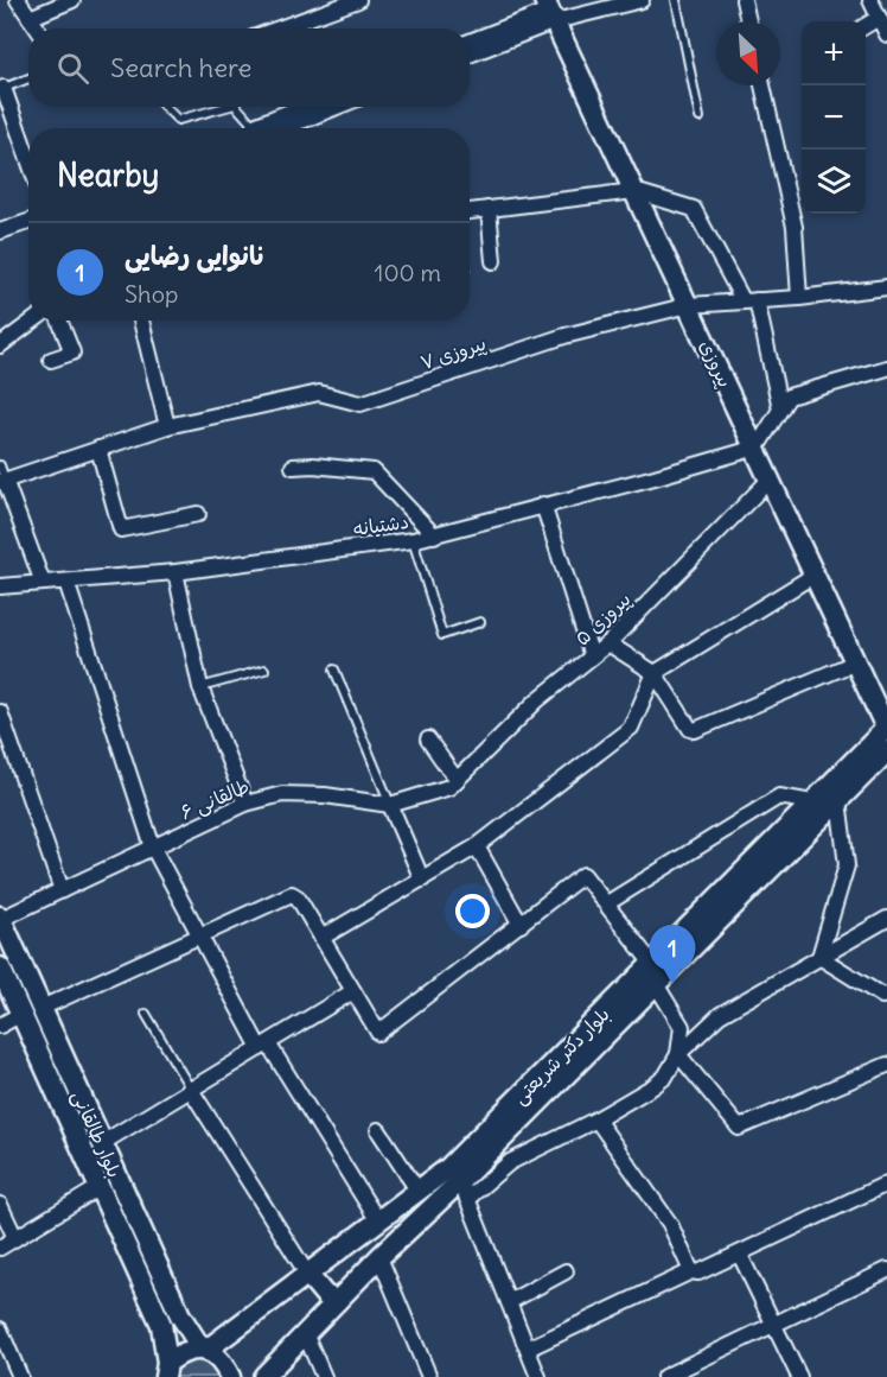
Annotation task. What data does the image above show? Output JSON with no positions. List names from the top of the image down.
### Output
{
  "streets": {
    "street": [
      "پیروزی ۷",
      "پیروزی",
      "دشتیانه",
      "پیروزی ۵",
      "طالقانی ۶",
      "بلوار دکتر شریعتی",
      "بلوار طالقانی"
    ]
  },
  "crossings": [
    ["پیروزی ۷", "پیروزی"],
    ["پیروزی", "دشتیانه"],
    ["پیروزی", "پیروزی ۵"],
    ["پیروزی", "بلوار دکتر شریعتی"],
    ["پیروزی ۵", "طالقانی ۶"],
    ["طالقانی ۶", "بلوار طالقانی"],
    ["بلوار دکتر شریعتی", "بلوار طالقانی"]
  ],
  "north": "bottom right",
  "page": {
    "map_buttons": ["+", "−"],
    "search": "Search here",
    "heading": "Nearby",
    "list": [
      {
        "mark": "1",
        "name": "نانوایی رضایی",
        "note": "Shop",
        "value": "100 m"
      }
    ],
    "pins": "1"
  }
}
